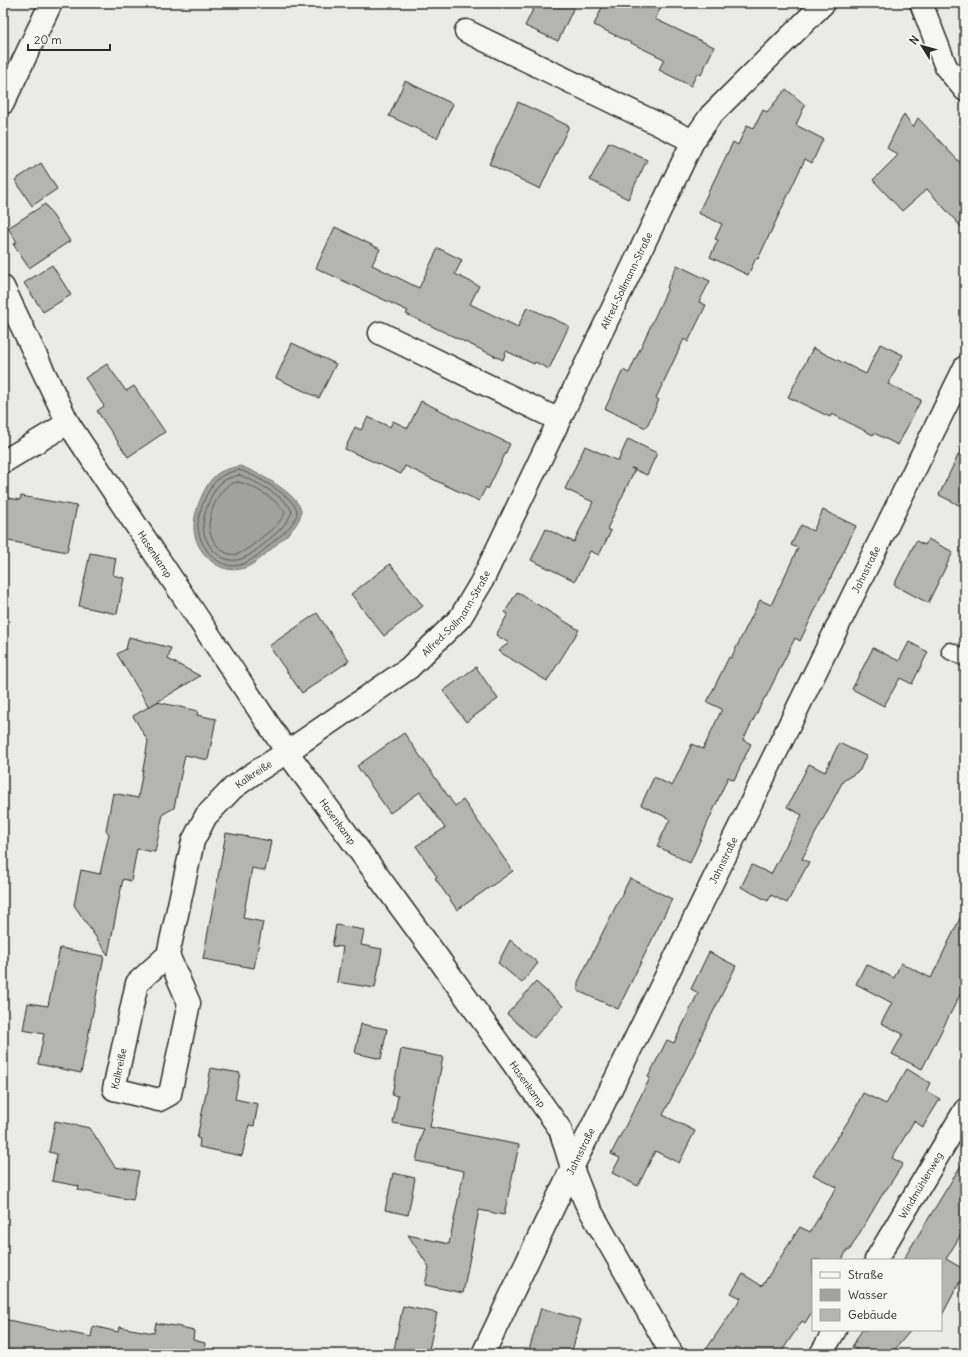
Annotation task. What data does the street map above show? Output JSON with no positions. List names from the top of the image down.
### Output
{
  "streets": {
    "street": [
      "Alfred-Sollmann-Straße",
      "Hasenkamp",
      "Jahnstraße",
      "Kalkreiße",
      "Windmühlenweg"
    ]
  },
  "crossings": [
    ["Alfred-Sollmann-Straße", "Hasenkamp"],
    ["Alfred-Sollmann-Straße", "Kalkreiße"],
    ["Hasenkamp", "Jahnstraße"],
    ["Hasenkamp", "Kalkreiße"]
  ],
  "legend": ["Straße", "Wasser", "Gebäude"],
  "scale_bar": "20 m",
  "north": "top left"
}
